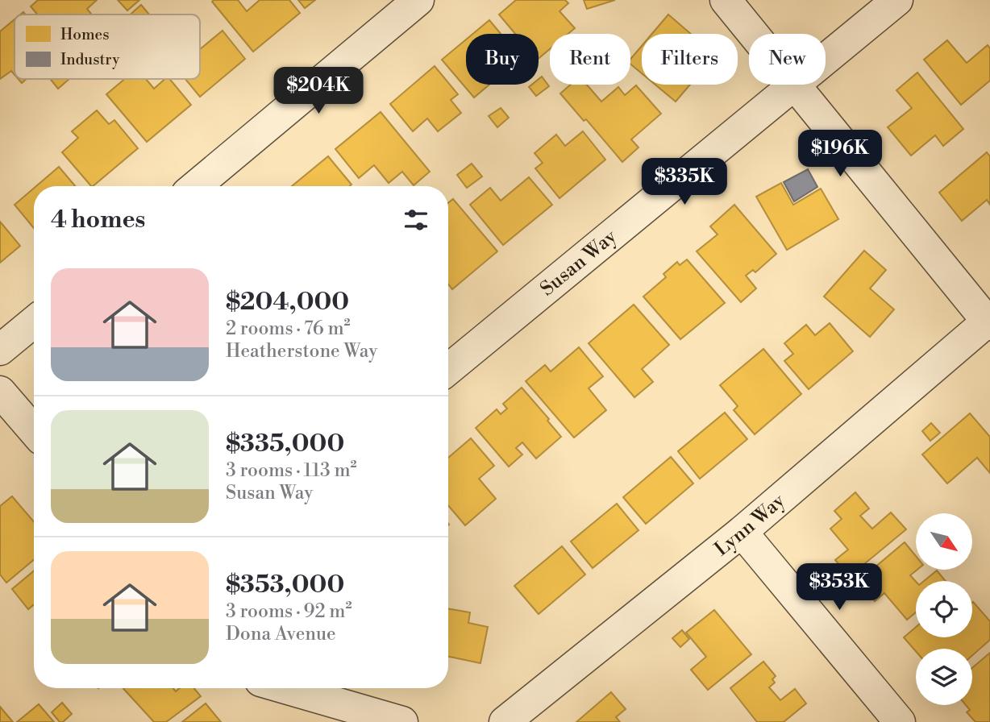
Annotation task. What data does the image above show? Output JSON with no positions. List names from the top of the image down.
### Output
{
  "streets": {
    "street": ["Susan Way", "Lynn Way"]
  },
  "legend": ["Homes", "Industry"],
  "north": "bottom right",
  "page": {
    "chip": [
      "Buy",
      "Rent",
      "Filters",
      "New"
    ],
    "price": [
      "$204K",
      "$196K",
      "$335K",
      "$353K"
    ],
    "heading": "4 homes",
    "list": [
      {
        "name": "$204,000",
        "note": "2 rooms · 76 m² · Heatherstone Way"
      },
      {
        "name": "$335,000",
        "note": "3 rooms · 113 m² · Susan Way"
      },
      {
        "name": "$353,000",
        "note": "3 rooms · 92 m² · Dona Avenue"
      }
    ]
  }
}
